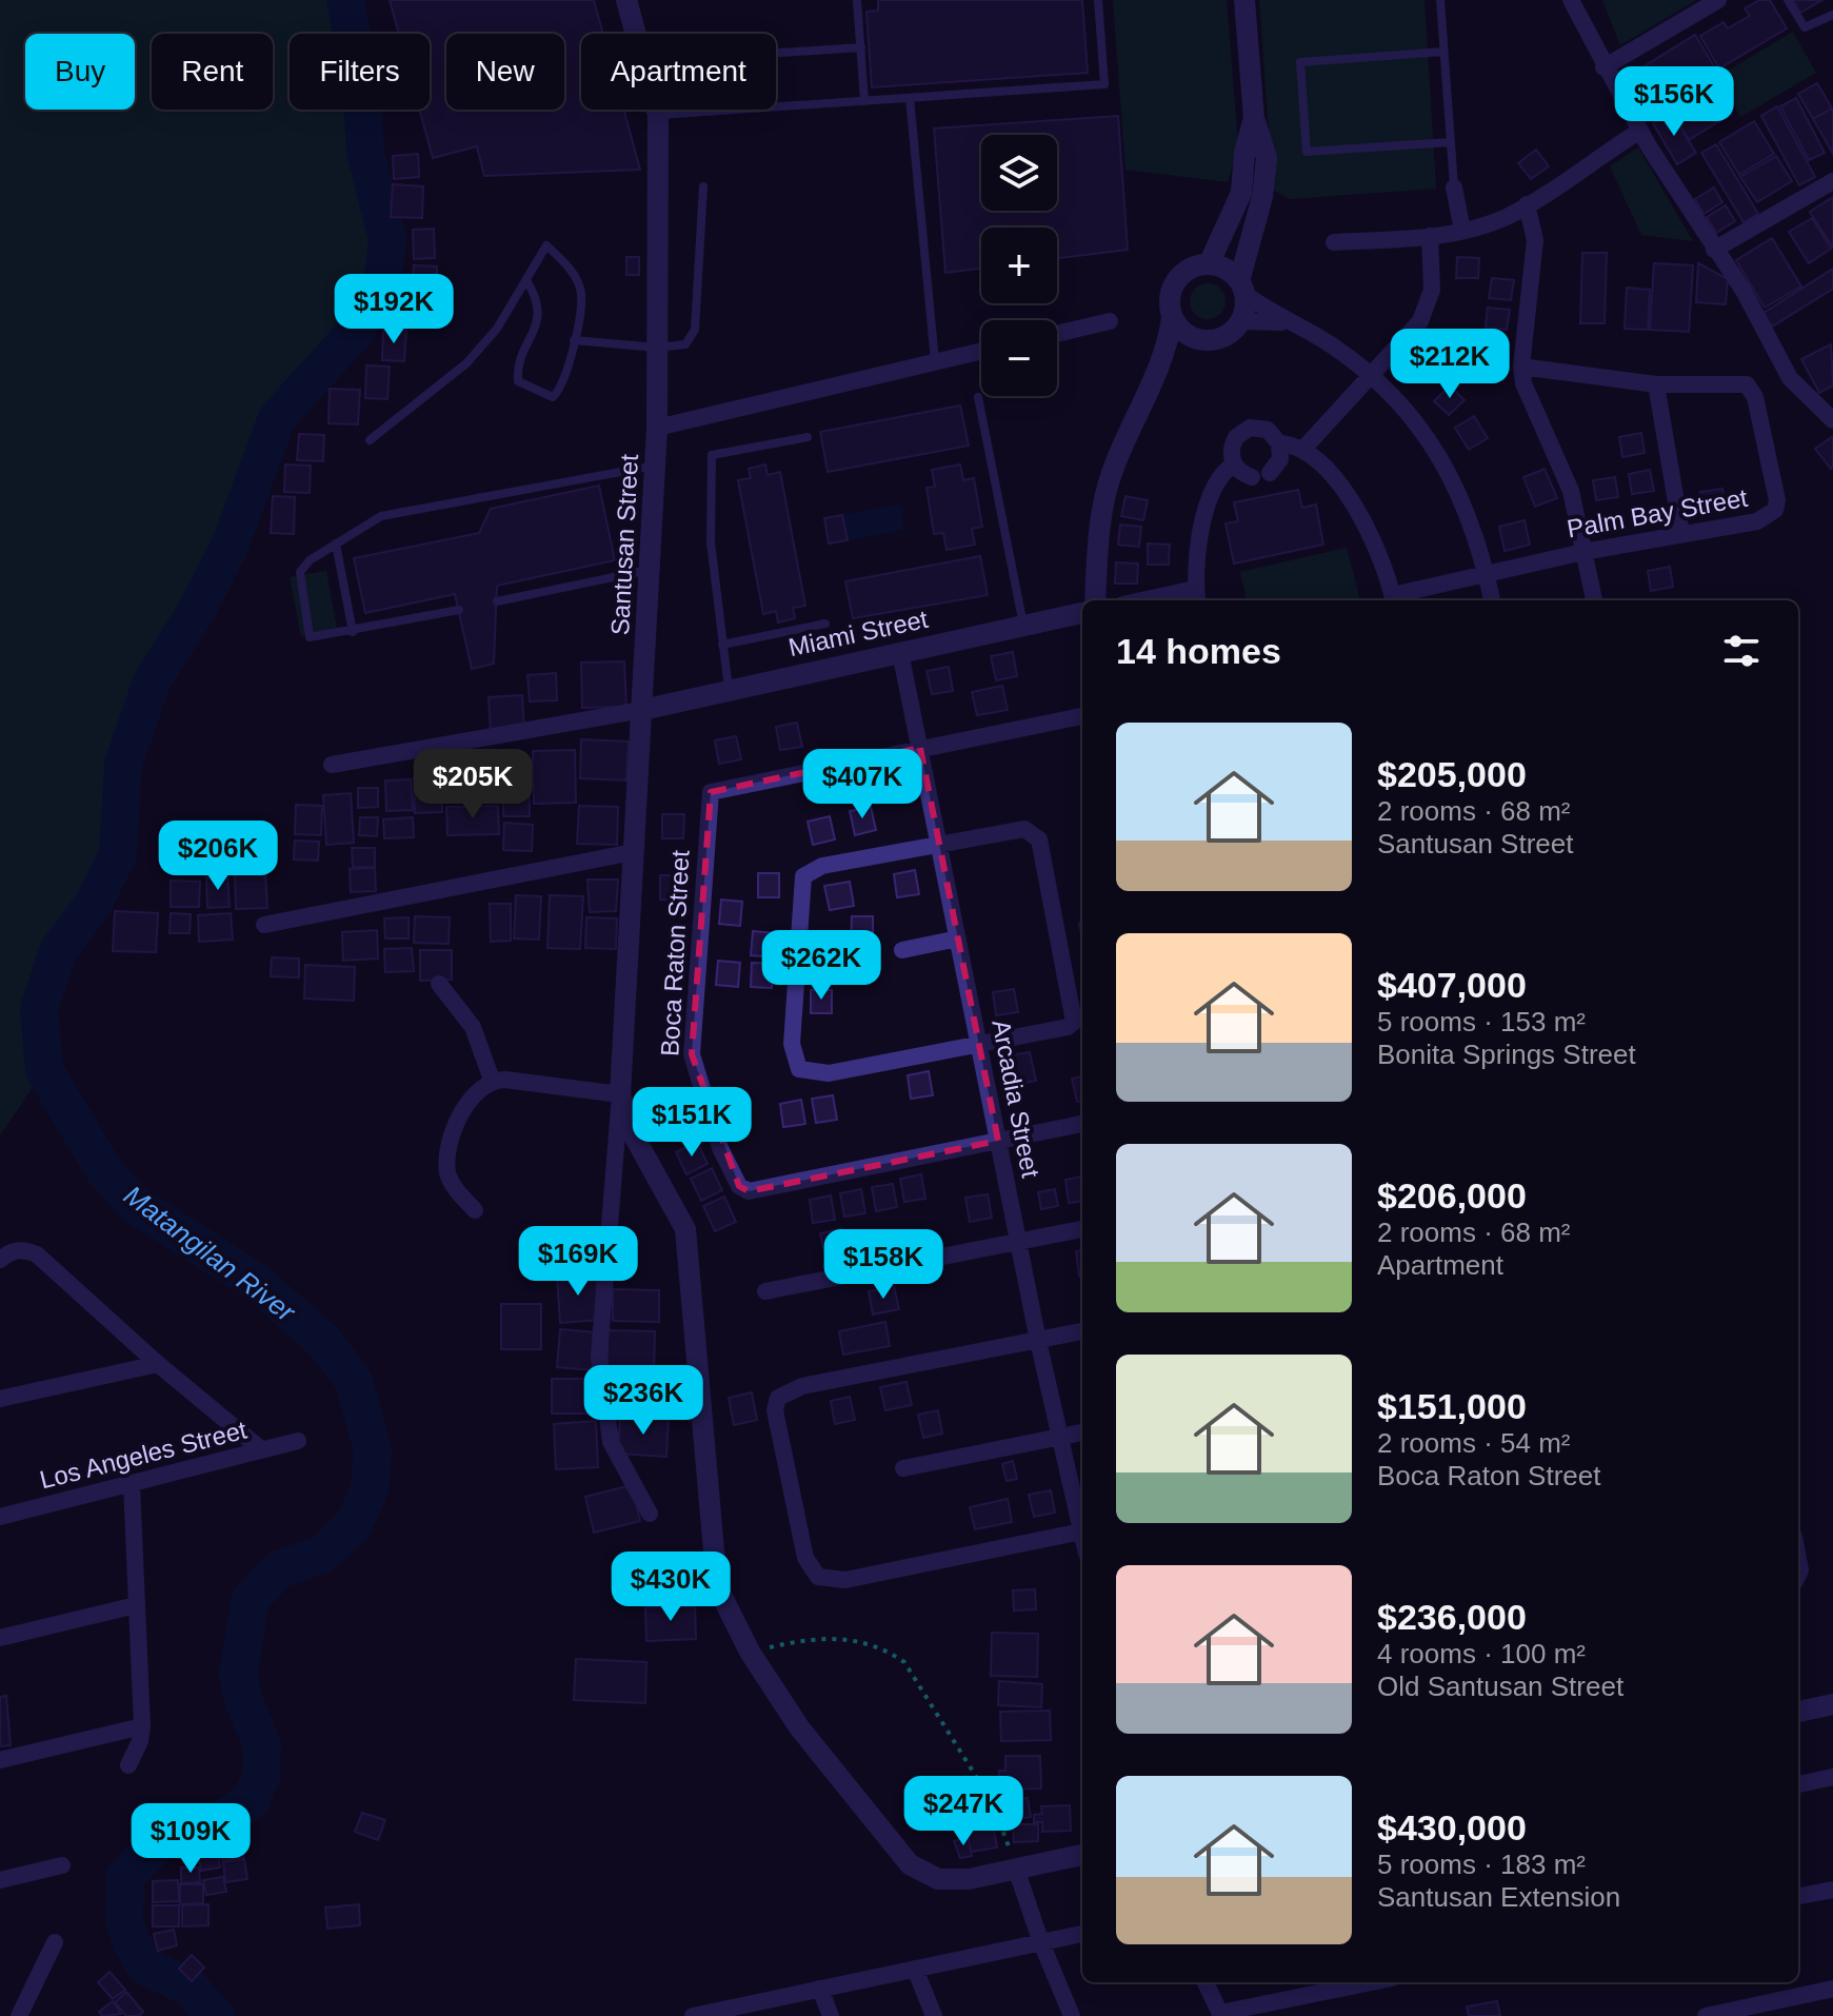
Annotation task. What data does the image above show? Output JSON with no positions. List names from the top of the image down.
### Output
{
  "streets": {
    "street": [
      "Palm Bay Street",
      "Santusan Street",
      "Miami Street",
      "Boca Raton Street",
      "Arcadia Street",
      "Los Angeles Street"
    ]
  },
  "crossings": [
    ["Santusan Street", "Miami Street"],
    ["Miami Street", "Arcadia Street"],
    ["Boca Raton Street", "Arcadia Street"]
  ],
  "water": ["Matangilan River"],
  "page": {
    "chip": [
      "Buy",
      "Rent",
      "Filters",
      "New",
      "Apartment"
    ],
    "price": [
      "$156K",
      "$192K",
      "$212K",
      "$205K",
      "$407K",
      "$206K",
      "$262K",
      "$151K",
      "$169K",
      "$158K",
      "$236K",
      "$430K",
      "$247K",
      "$109K"
    ],
    "map_buttons": ["+", "−"],
    "heading": "14 homes",
    "list": [
      {
        "name": "$205,000",
        "note": "2 rooms · 68 m² · Santusan Street"
      },
      {
        "name": "$407,000",
        "note": "5 rooms · 153 m² · Bonita Springs Street"
      },
      {
        "name": "$206,000",
        "note": "2 rooms · 68 m² · Apartment"
      },
      {
        "name": "$151,000",
        "note": "2 rooms · 54 m² · Boca Raton Street"
      },
      {
        "name": "$236,000",
        "note": "4 rooms · 100 m² · Old Santusan Street"
      },
      {
        "name": "$430,000",
        "note": "5 rooms · 183 m² · Santusan Extension"
      }
    ]
  }
}
